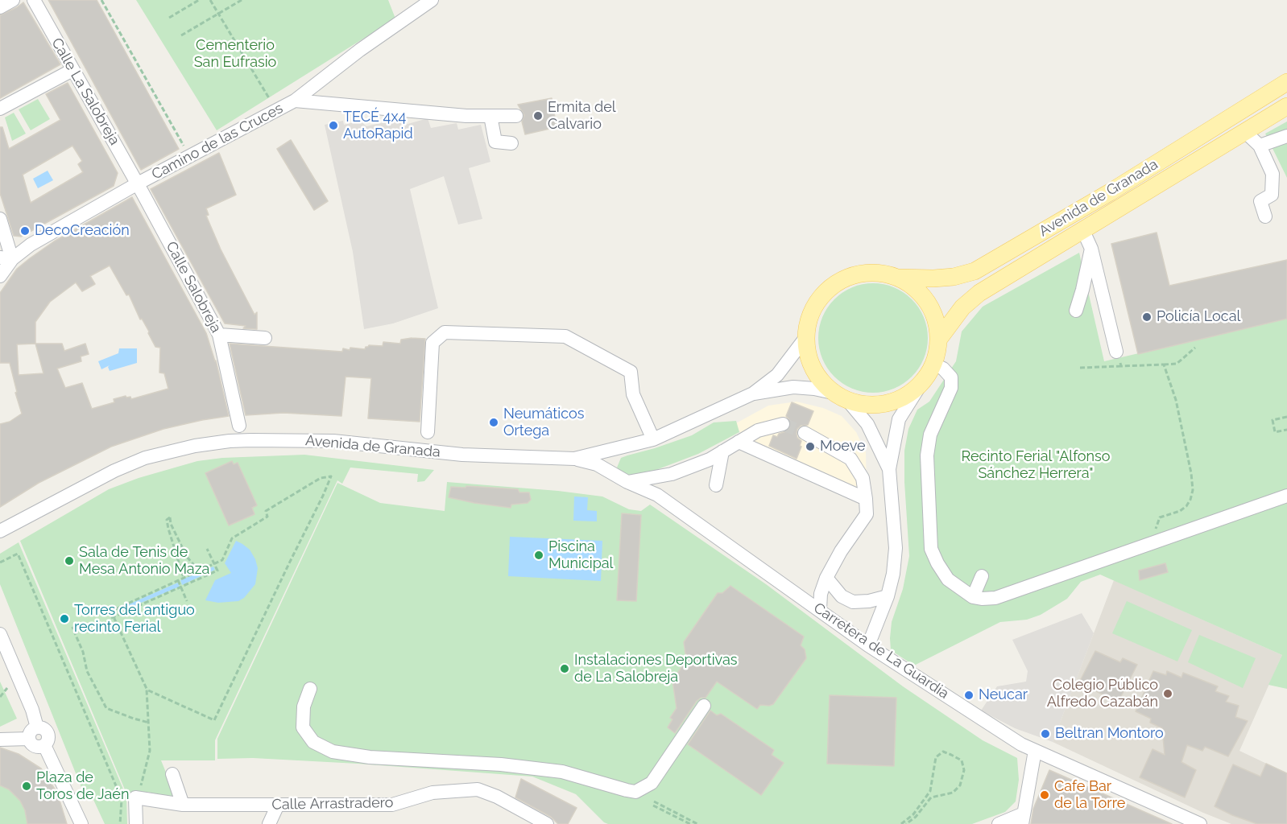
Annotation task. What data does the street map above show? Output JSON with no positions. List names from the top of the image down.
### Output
{
  "streets": {
    "main road": ["Avenida de Granada"],
    "street": [
      "Calle La Salobreja",
      "Camino de las Cruces",
      "Calle Salobreja",
      "Carretera de La Guardia",
      "Calle Arrastradero"
    ]
  },
  "crossings": [
    ["Calle La Salobreja", "Camino de las Cruces"],
    ["Calle La Salobreja", "Calle Salobreja"],
    ["Camino de las Cruces", "Calle Salobreja"],
    ["Avenida de Granada", "Carretera de La Guardia"]
  ],
  "parks": ["Cementerio San Eufrasio", "Recinto Ferial \"Alfonso Sánchez Herrera\""],
  "places": [
    "Ermita del Calvario",
    "TECÉ 4x4 AutoRapid",
    "DecoCreación",
    "Policía Local",
    "Neumáticos Ortega",
    "Moeve",
    "Piscina Municipal",
    "Sala de Tenis de Mesa Antonio Maza",
    "Torres del antiguo recinto Ferial",
    "Instalaciones Deportivas de La Salobreja",
    "Colegio Público Alfredo Cazabán",
    "Neucar",
    "Beltran Montoro",
    "Plaza de Toros de Jaén",
    "Cafe Bar de la Torre"
  ]
}
